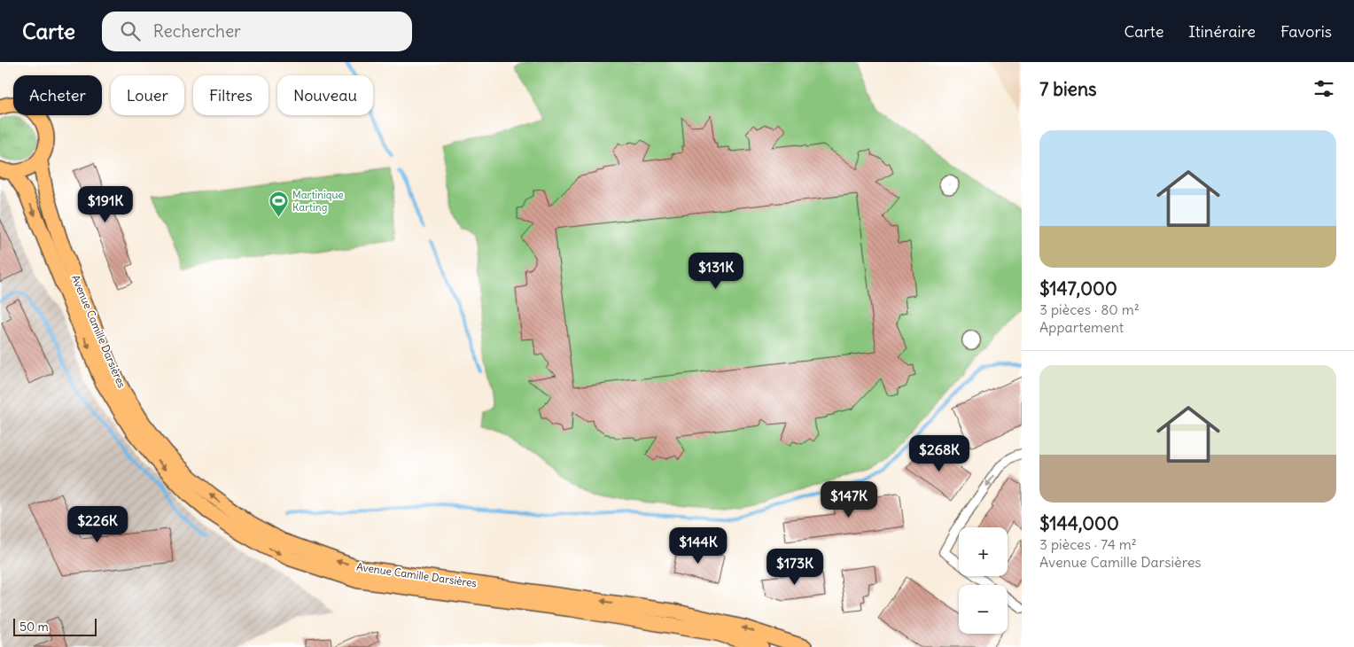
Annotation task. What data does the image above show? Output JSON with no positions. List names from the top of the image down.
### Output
{
  "streets": {
    "main road": ["Avenue Camille Darsières"]
  },
  "places": {
    "sports": ["Martinique Karting"]
  },
  "scale_bar": "50 m",
  "page": {
    "header": "Carte",
    "search": "Rechercher",
    "nav": ["Carte", "Itinéraire", "Favoris"],
    "heading": "7 biens",
    "chip": [
      "Acheter",
      "Louer",
      "Filtres",
      "Nouveau"
    ],
    "list": [
      {
        "name": "$147,000",
        "note": "3 pièces · 80 m² · Appartement"
      },
      {
        "name": "$144,000",
        "note": "3 pièces · 74 m² · Avenue Camille Darsières"
      }
    ],
    "price": [
      "$191K",
      "$131K",
      "$268K",
      "$147K",
      "$226K",
      "$144K",
      "$173K"
    ],
    "map_buttons": ["+", "−"],
    "scale": "50 m"
  }
}
